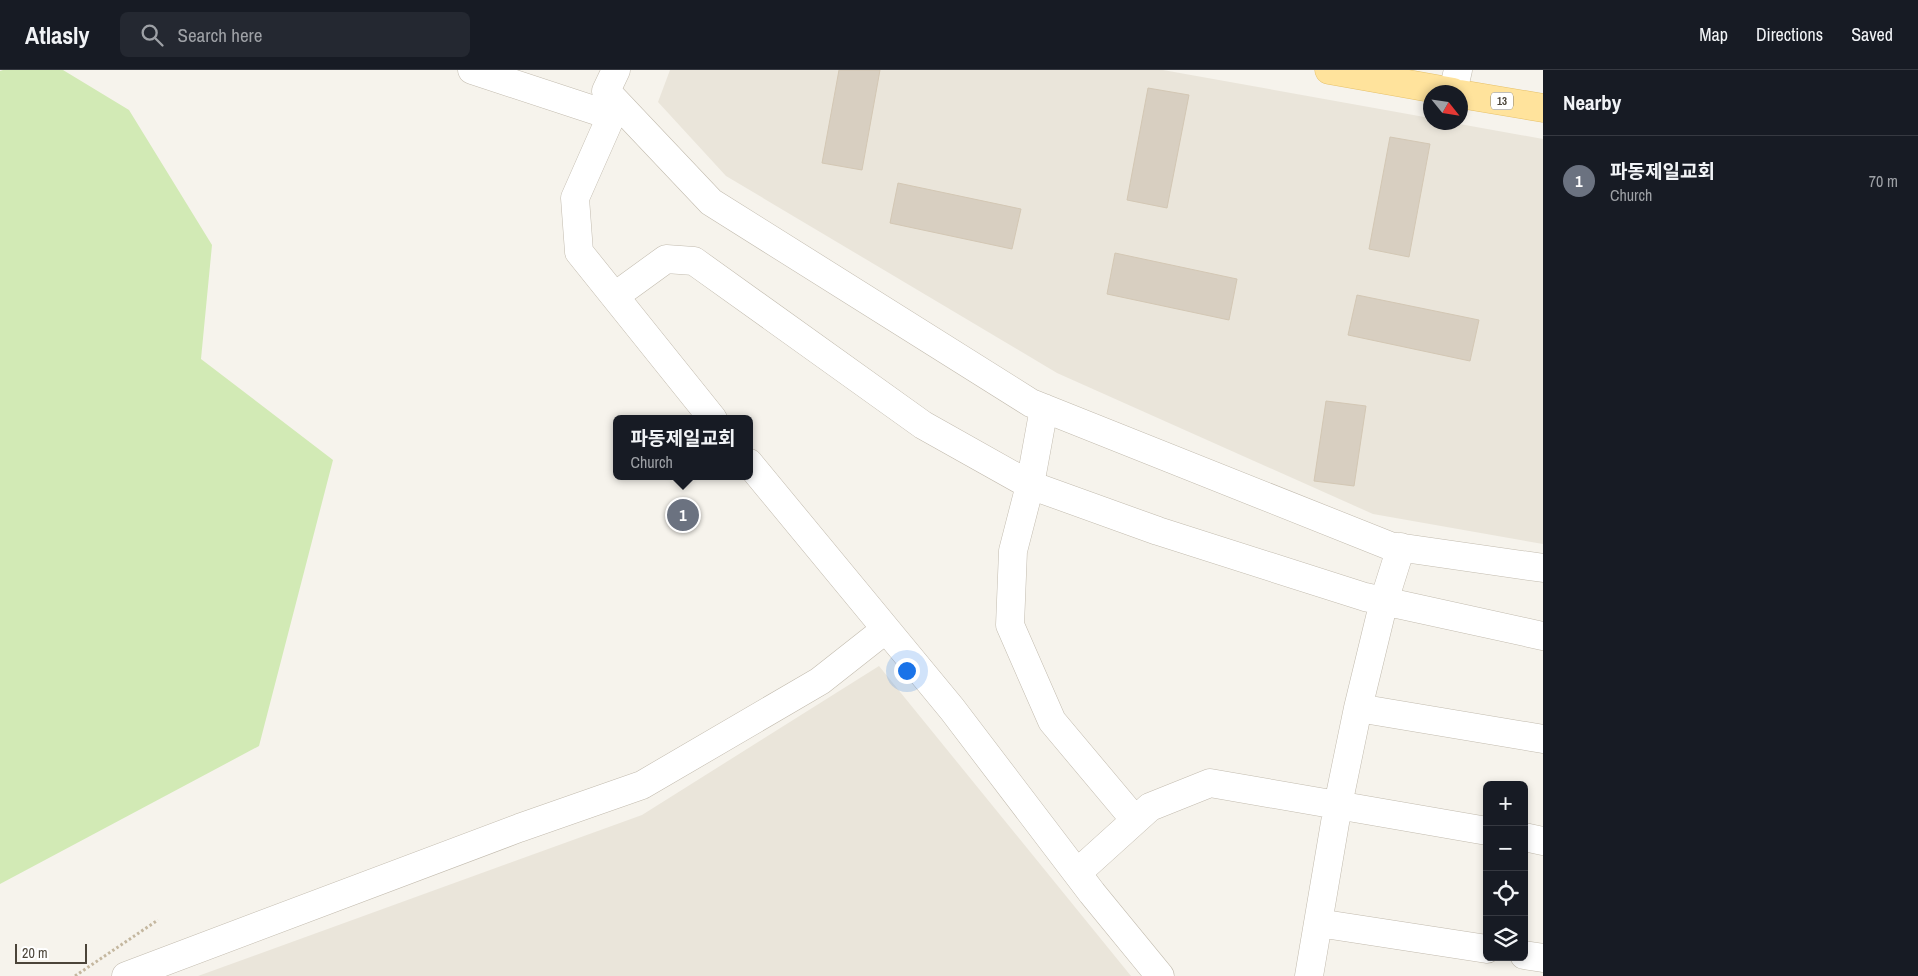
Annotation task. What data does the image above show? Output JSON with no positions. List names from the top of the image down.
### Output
{
  "streets": {
    "main road": ["13"]
  },
  "scale_bar": "20 m",
  "north": "bottom right",
  "page": {
    "header": "Atlasly",
    "search": "Search here",
    "nav": ["Map", "Directions", "Saved"],
    "heading": "Nearby",
    "list": [
      {
        "mark": "1",
        "name": "파동제일교회",
        "note": "Church",
        "value": "70 m"
      }
    ],
    "popup": ["파동제일교회", "Church"],
    "pins": "1",
    "map_buttons": ["+", "−"],
    "scale": "20 m"
  }
}
